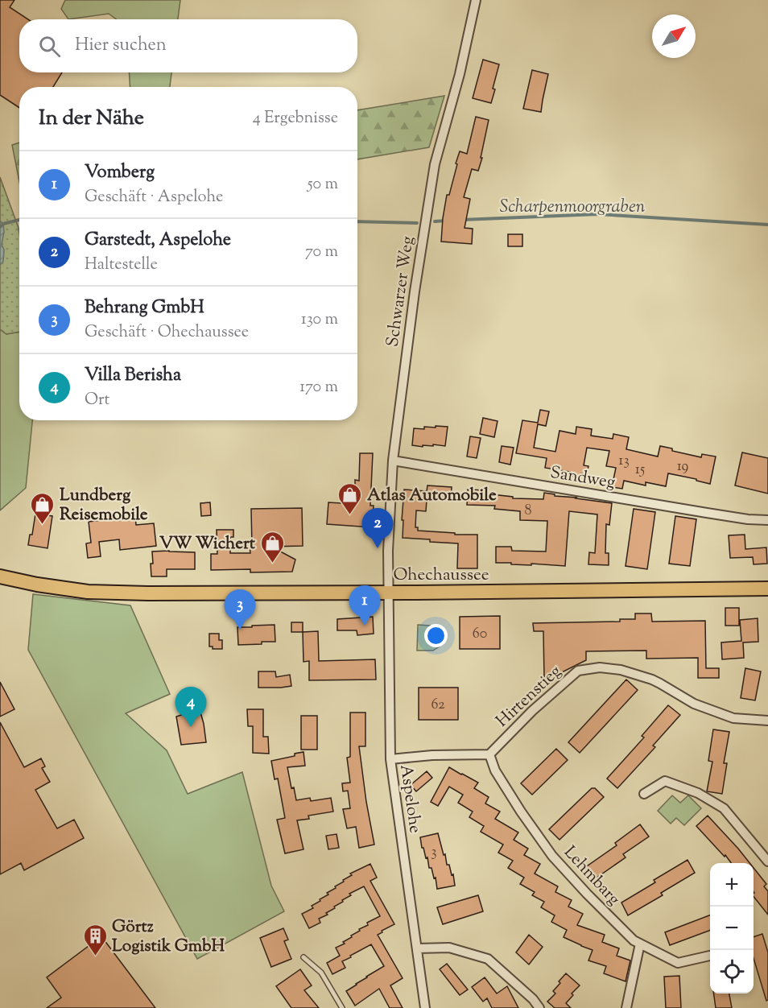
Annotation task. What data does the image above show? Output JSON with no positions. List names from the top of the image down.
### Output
{
  "streets": {
    "main road": ["Ohechaussee"],
    "street": [
      "Schwarzer Weg",
      "Sandweg",
      "Hirtenstieg",
      "Aspelohe",
      "Lehmbarg"
    ]
  },
  "crossings": [
    ["Schwarzer Weg", "Sandweg"],
    ["Schwarzer Weg", "Ohechaussee"],
    ["Schwarzer Weg", "Aspelohe"],
    ["Ohechaussee", "Aspelohe"],
    ["Hirtenstieg", "Lehmbarg"]
  ],
  "water": ["Scharpenmoorgraben"],
  "places": {
    "shop": ["Atlas Automobile", "Lundberg Reisemobile", "VW Wichert"],
    "building": ["Görtz Logistik GmbH"]
  },
  "house_numbers": [
    "13",
    "19",
    "15",
    "8",
    "60",
    "62",
    "3"
  ],
  "north": "top right",
  "page": {
    "search": "Hier suchen",
    "heading": ["In der Nähe", "4 Ergebnisse"],
    "list": [
      {
        "mark": "1",
        "name": "Vomberg",
        "note": "Geschäft · Aspelohe",
        "value": "50 m"
      },
      {
        "mark": "2",
        "name": "Garstedt, Aspelohe",
        "note": "Haltestelle",
        "value": "70 m"
      },
      {
        "mark": "3",
        "name": "Behrang GmbH",
        "note": "Geschäft · Ohechaussee",
        "value": "130 m"
      },
      {
        "mark": "4",
        "name": "Villa Berisha",
        "note": "Ort",
        "value": "170 m"
      }
    ],
    "pins": [
      "2",
      "1",
      "3",
      "4"
    ],
    "map_buttons": ["+", "−"]
  }
}
